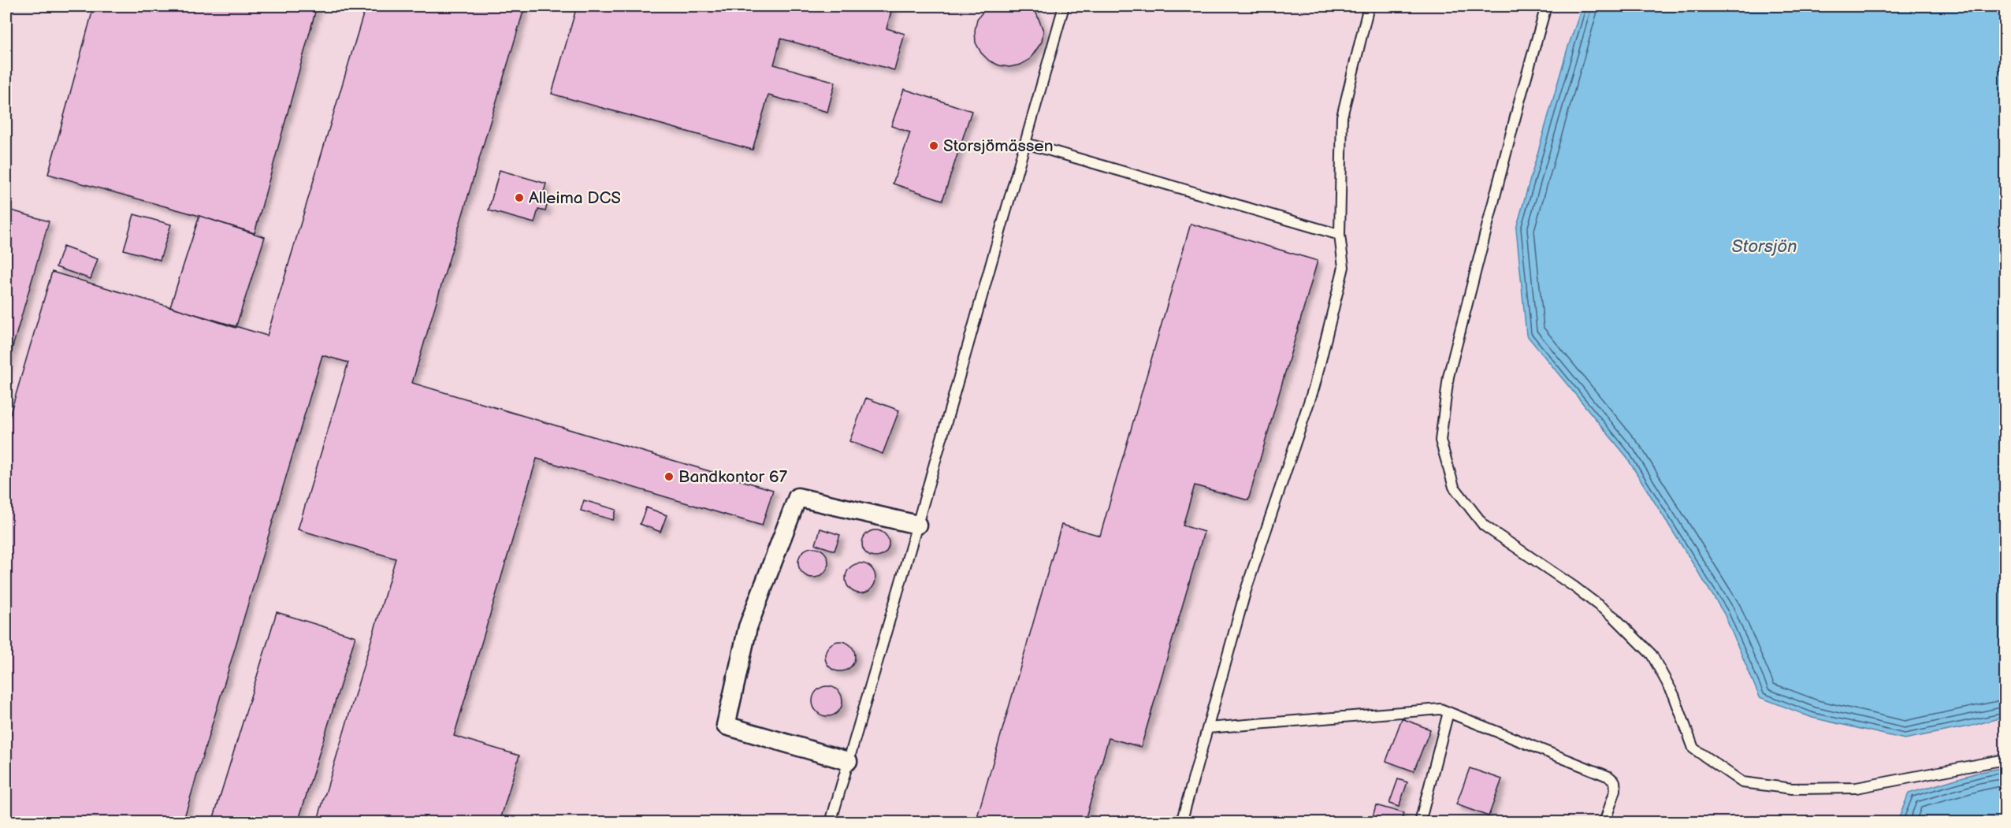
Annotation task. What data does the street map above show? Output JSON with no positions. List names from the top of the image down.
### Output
{
  "water": ["Storsjön"],
  "places": ["Storsjömässen", "Alleima DCS", "Bandkontor 67"]
}
